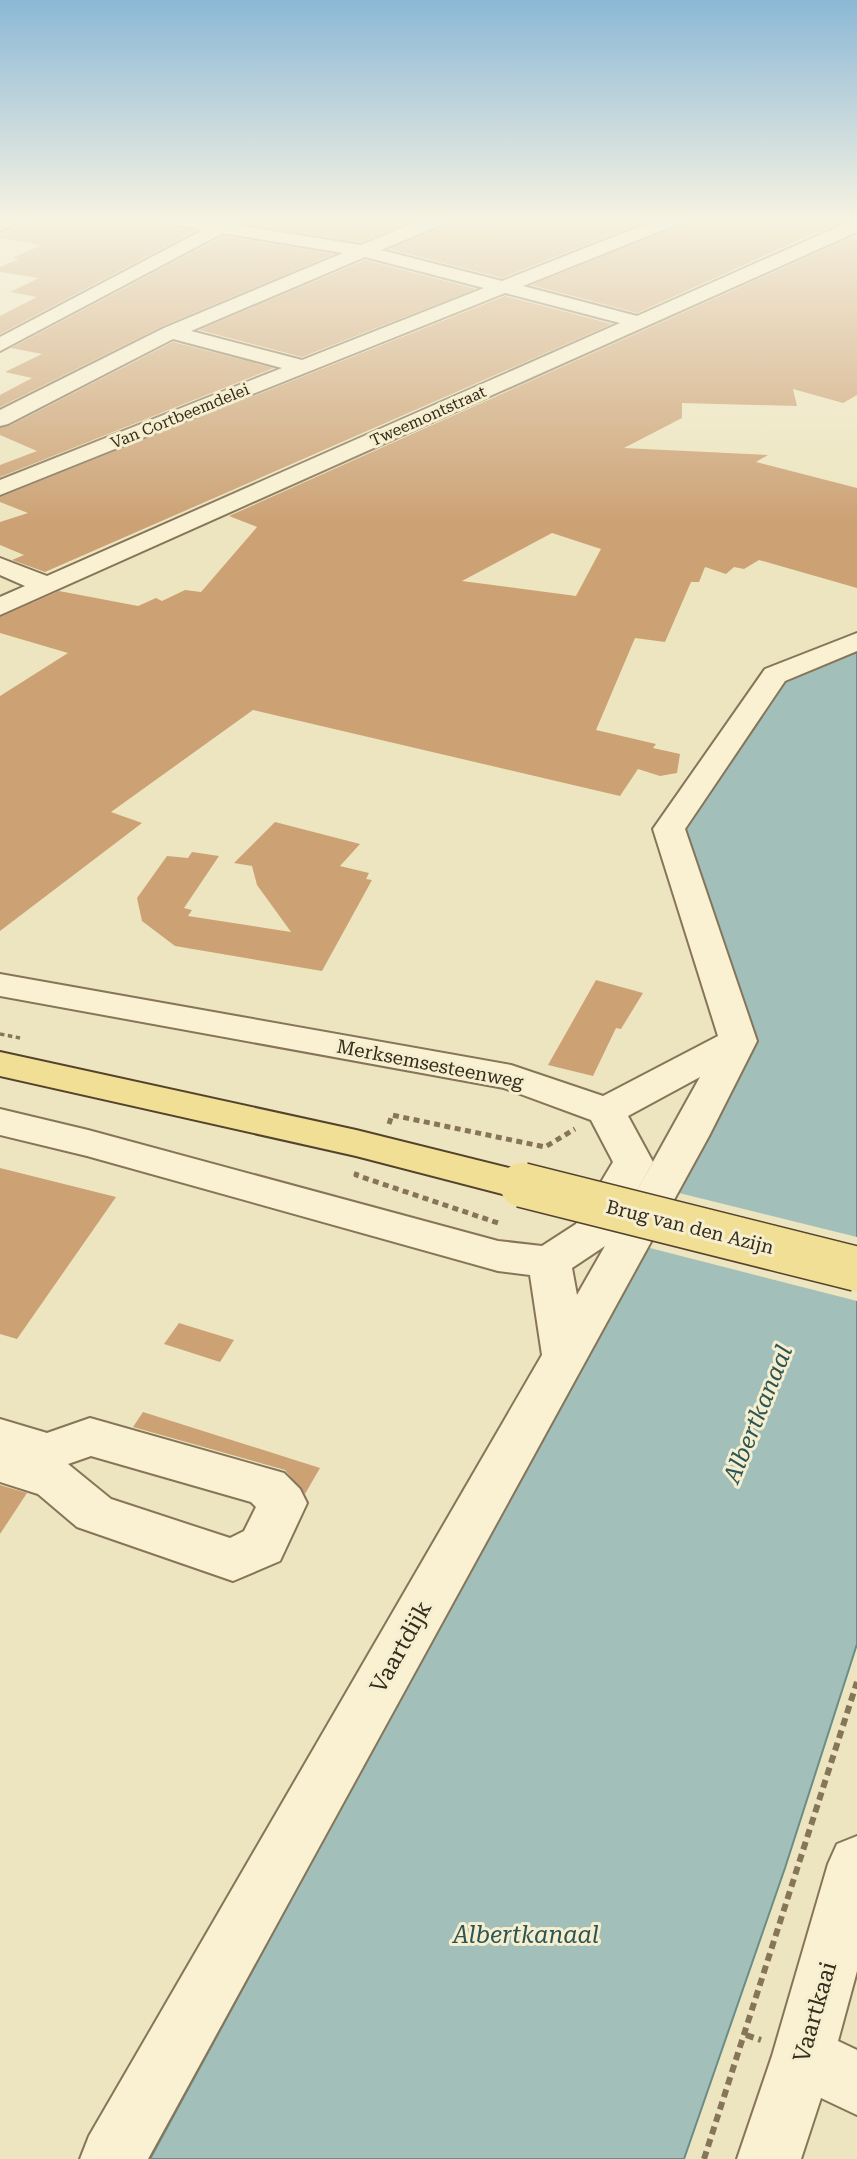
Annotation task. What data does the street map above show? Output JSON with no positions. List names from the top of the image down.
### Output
{
  "streets": {
    "main road": ["Brug van den Azijn"],
    "street": [
      "Van Cortbeemdelei",
      "Tweemontstraat",
      "Merksemsesteenweg",
      "Vaartdijk",
      "Vaartkaai"
    ]
  },
  "water": ["Albertkanaal"]
}
